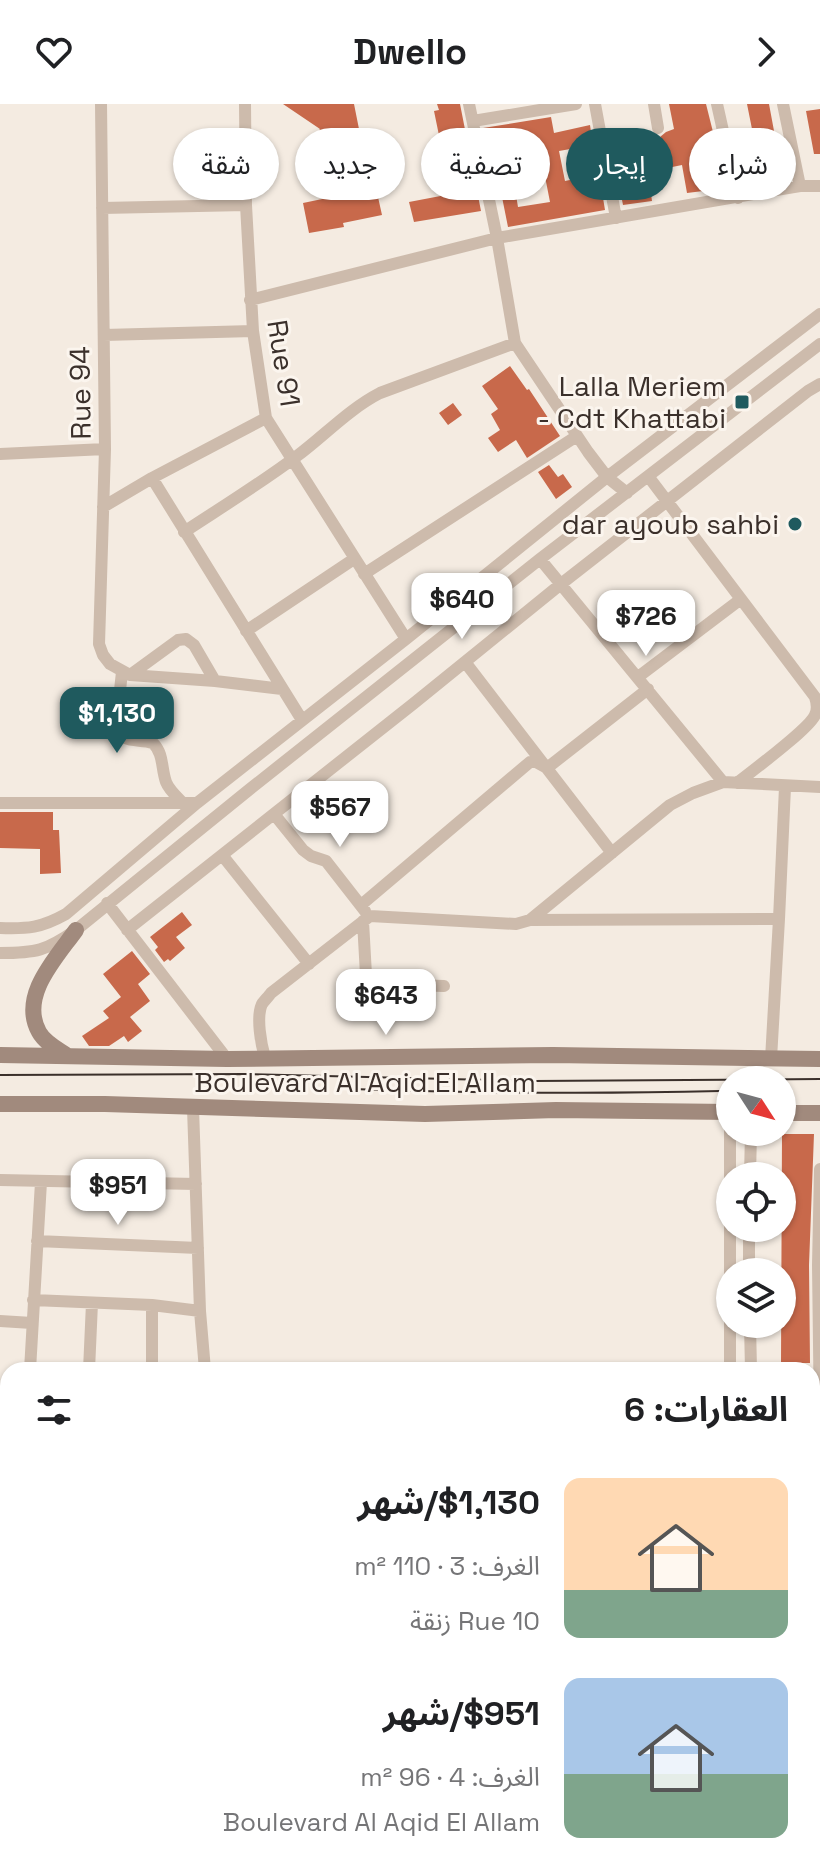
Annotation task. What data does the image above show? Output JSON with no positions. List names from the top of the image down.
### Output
{
  "streets": {
    "main road": ["Boulevard Al Aqid El Allam"],
    "street": ["Rue 91", "Rue 94"]
  },
  "places": {
    "transit": ["Lalla Meriem - Cdt Khattabi"],
    "other": ["dar ayoub sahbi"]
  },
  "north": "bottom right",
  "page": {
    "header": "Dwello",
    "chip": [
      "شراء",
      "إيجار",
      "تصفية",
      "جديد",
      "شقة"
    ],
    "price": [
      "$640",
      "$726",
      "$1,130",
      "$567",
      "$643",
      "$951"
    ],
    "heading": "العقارات: 6",
    "list": [
      {
        "name": "$1,130/شهر",
        "note": "الغرف: 3 · 110 m² · Rue 10 زنقة"
      },
      {
        "name": "$951/شهر",
        "note": "الغرف: 4 · 96 m² · Boulevard Al Aqid El Allam"
      }
    ]
  }
}
